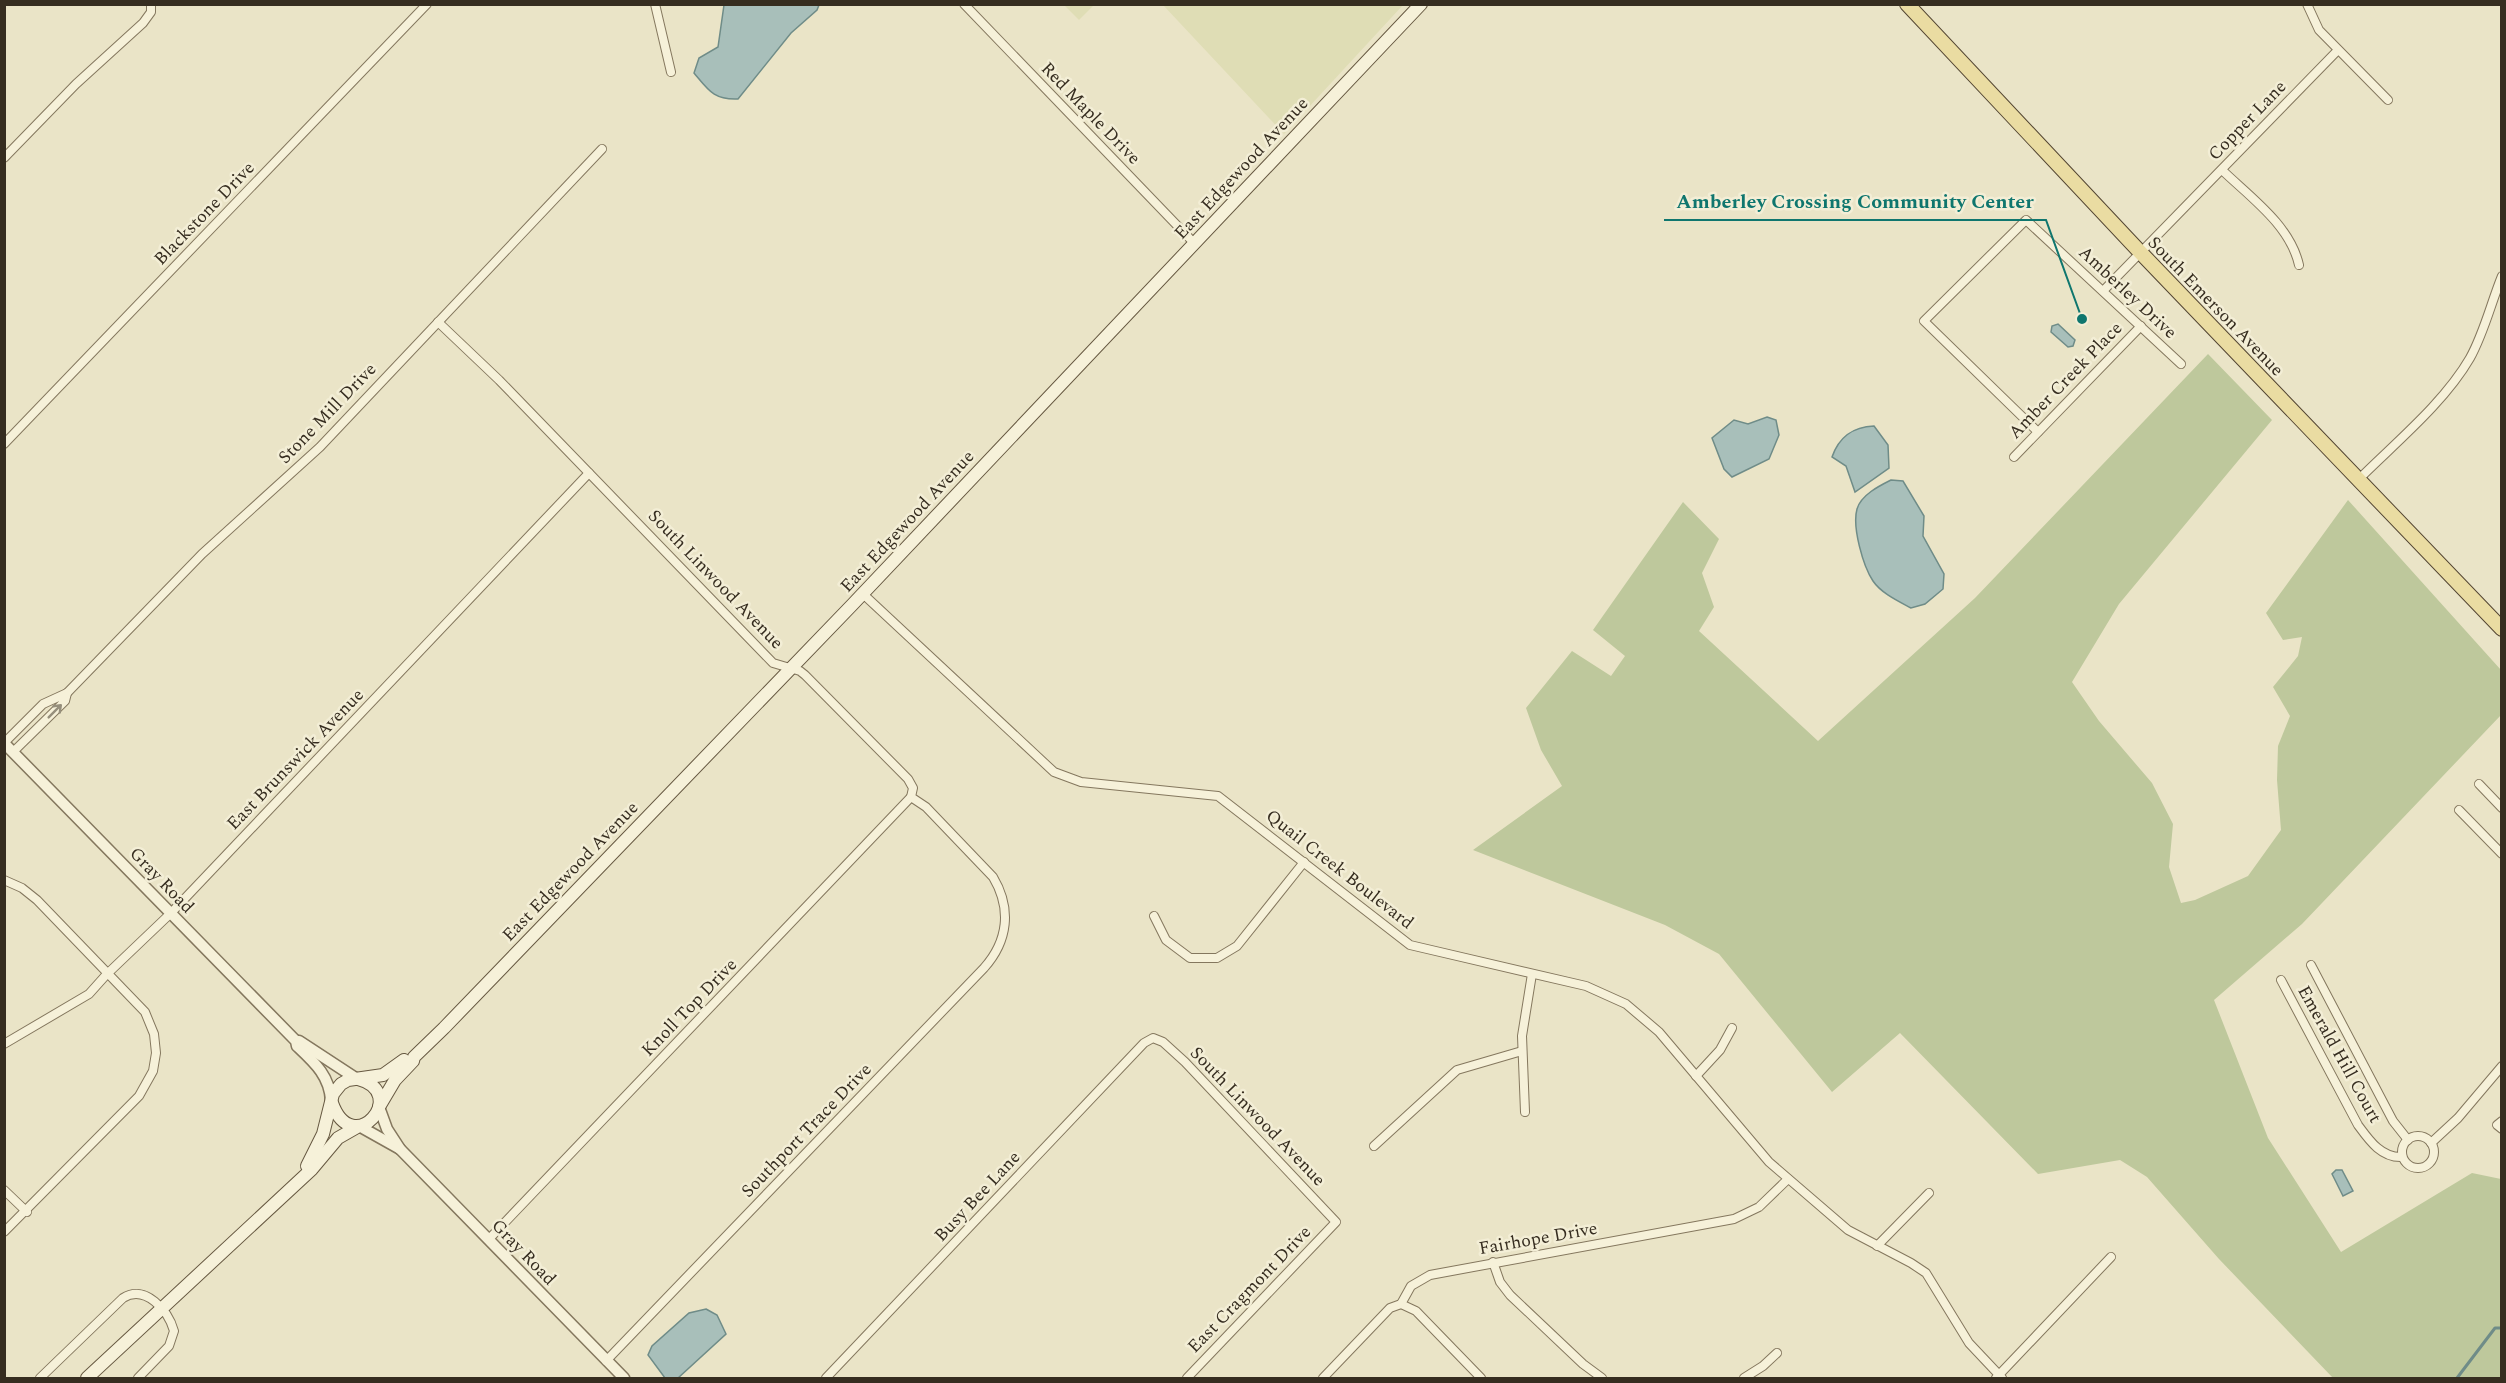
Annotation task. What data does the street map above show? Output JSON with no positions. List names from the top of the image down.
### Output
{
  "streets": {
    "main road": ["East Edgewood Avenue", "South Emerson Avenue"],
    "street": [
      "Red Maple Drive",
      "Copper Lane",
      "Blackstone Drive",
      "Amberley Drive",
      "Amber Creek Place",
      "Stone Mill Drive",
      "South Linwood Avenue",
      "East Brunswick Avenue",
      "Quail Creek Boulevard",
      "Gray Road",
      "Knoll Top Drive",
      "Emerald Hill Court",
      "Southport Trace Drive",
      "Busy Bee Lane",
      "Fairhope Drive",
      "East Cragmont Drive"
    ]
  },
  "crossings": [
    ["Red Maple Drive", "East Edgewood Avenue"],
    ["Copper Lane", "Amberley Drive"],
    ["Copper Lane", "South Emerson Avenue"],
    ["East Edgewood Avenue", "South Linwood Avenue"],
    ["East Edgewood Avenue", "Quail Creek Boulevard"],
    ["East Edgewood Avenue", "Gray Road"],
    ["Amberley Drive", "Amber Creek Place"],
    ["Stone Mill Drive", "South Linwood Avenue"],
    ["Stone Mill Drive", "Gray Road"],
    ["South Linwood Avenue", "East Brunswick Avenue"],
    ["South Linwood Avenue", "Knoll Top Drive"],
    ["South Linwood Avenue", "Southport Trace Drive"],
    ["South Linwood Avenue", "Busy Bee Lane"],
    ["South Linwood Avenue", "East Cragmont Drive"],
    ["East Brunswick Avenue", "Gray Road"],
    ["Quail Creek Boulevard", "Fairhope Drive"],
    ["Gray Road", "Knoll Top Drive"],
    ["Gray Road", "Southport Trace Drive"]
  ],
  "places": ["Amberley Crossing Community Center"]
}
